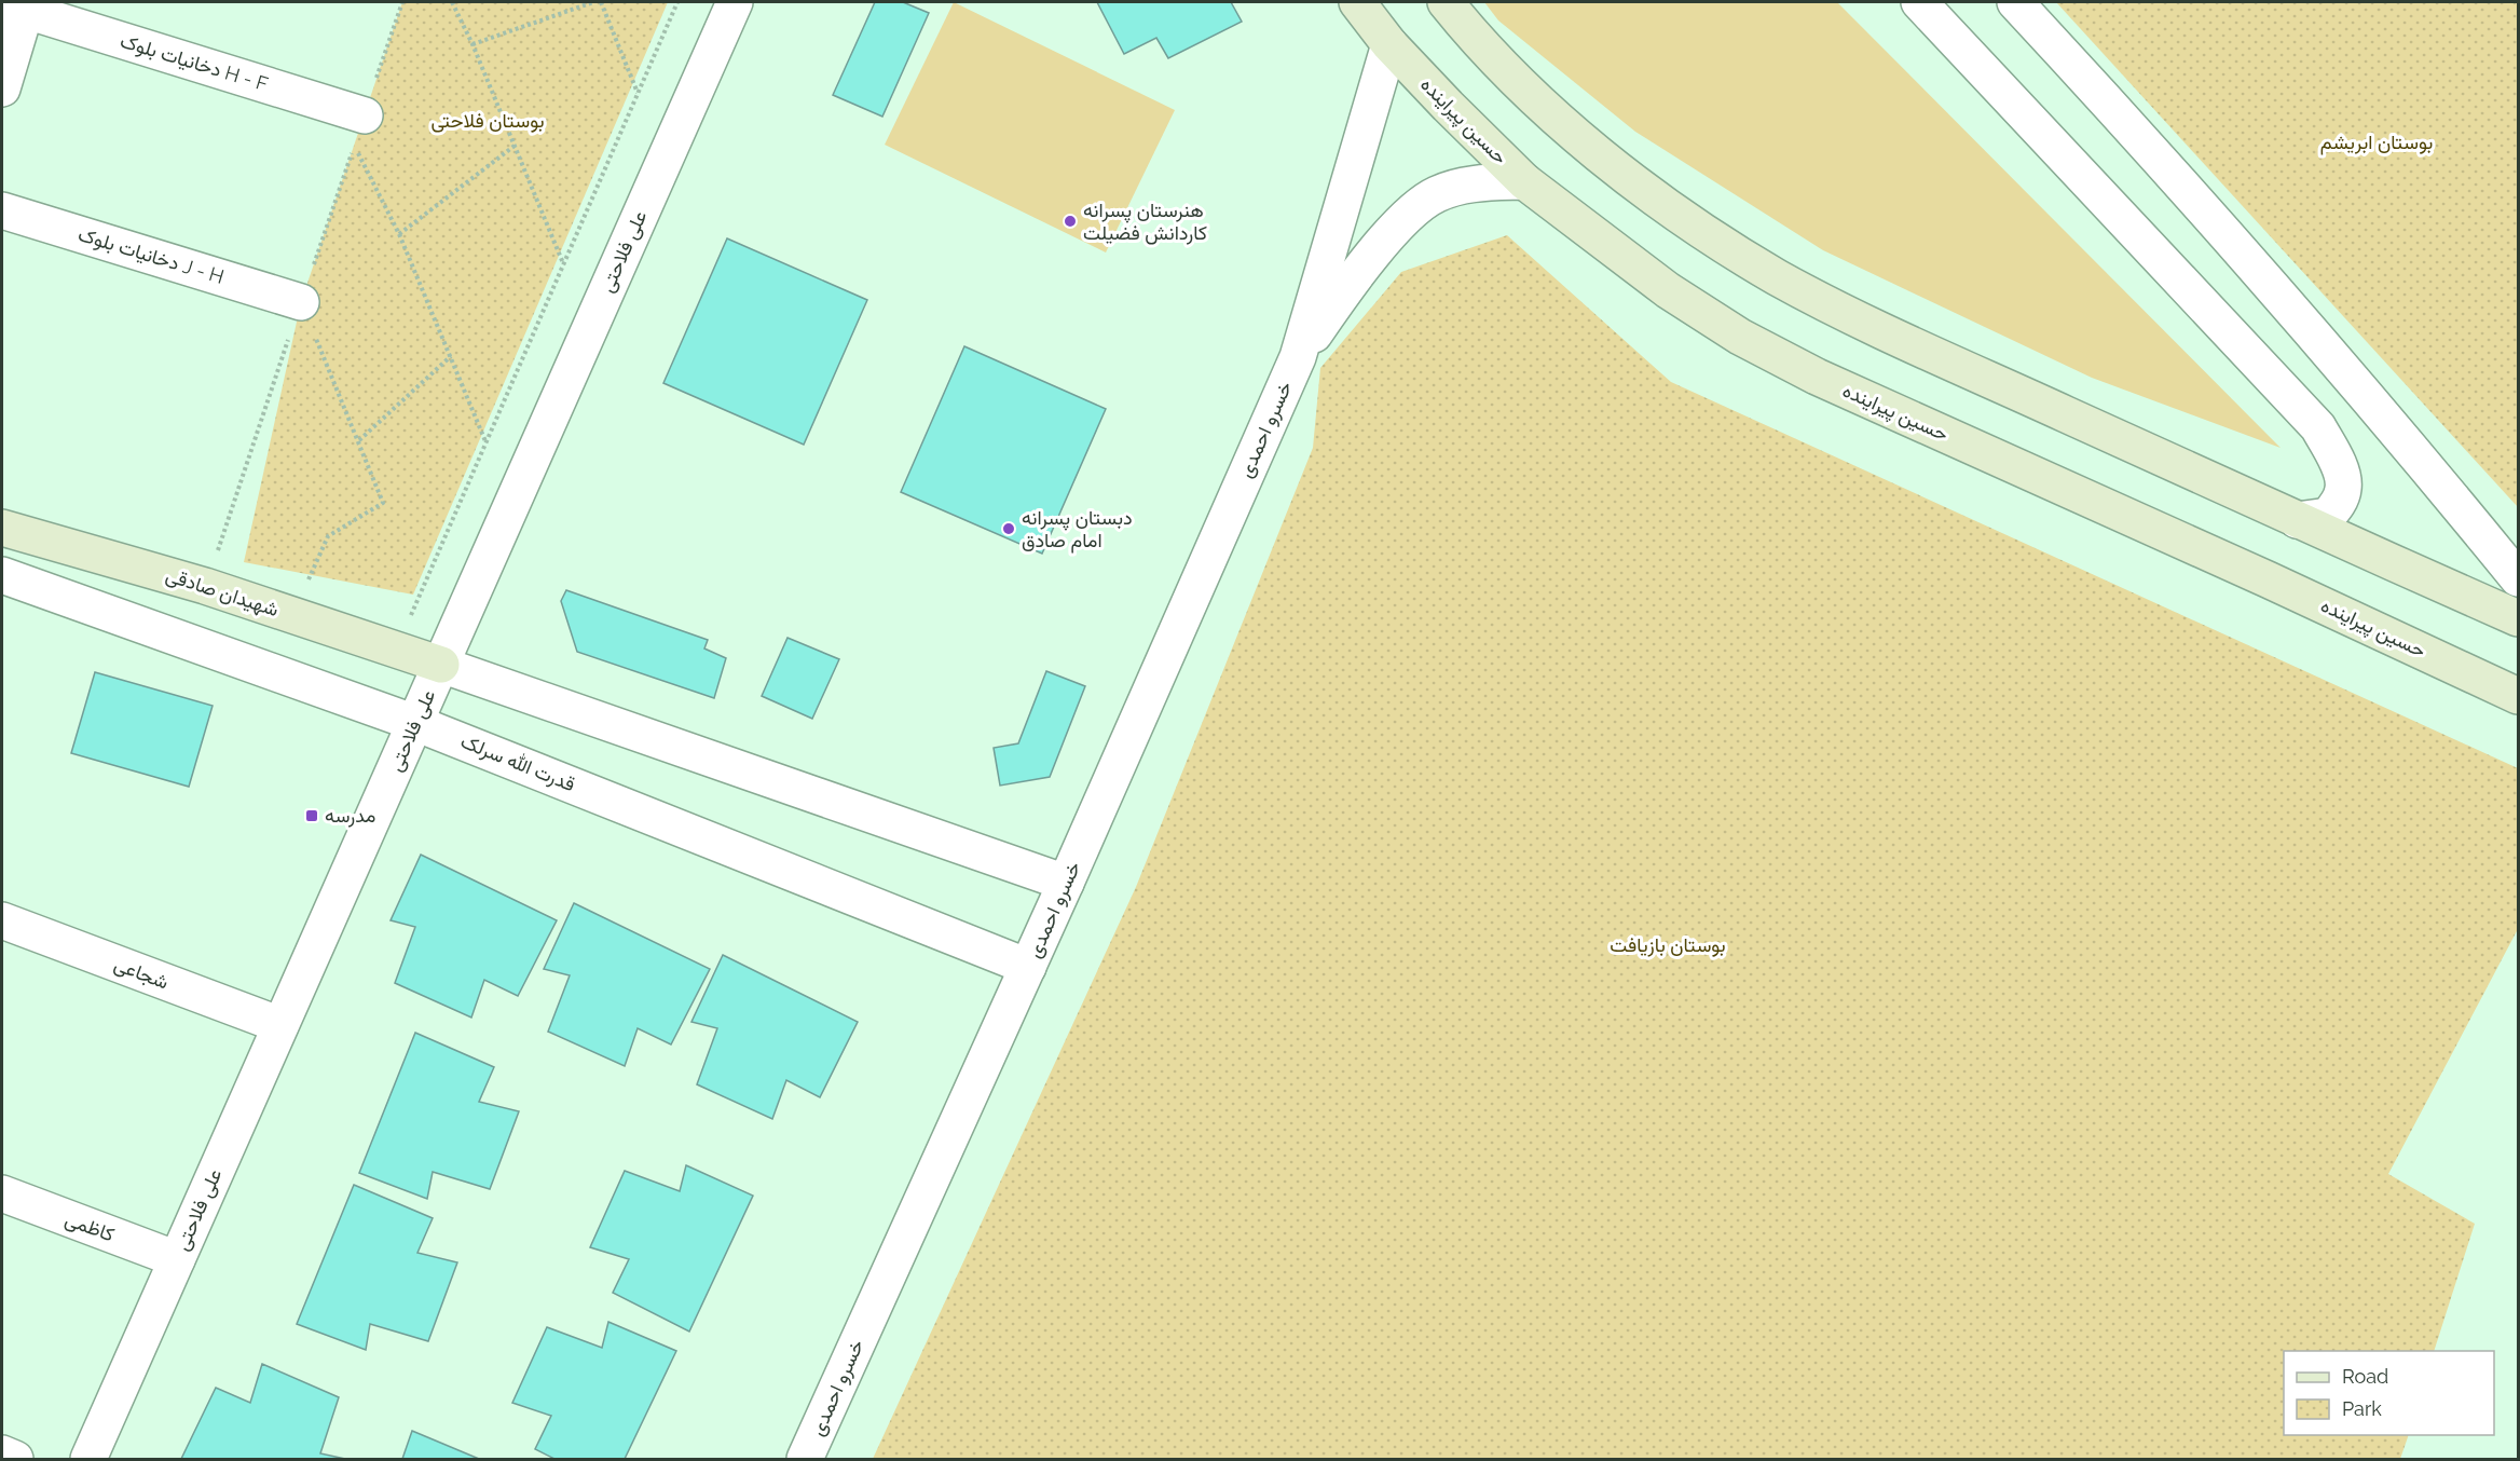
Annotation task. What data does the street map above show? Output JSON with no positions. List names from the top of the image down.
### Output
{
  "streets": {
    "main road": ["حسین پیراینده", "شهیدان صادقی"],
    "street": [
      "دخانیات بلوک H - F",
      "علی فلاحتی",
      "دخانیات بلوک J - H",
      "خسرو احمدی",
      "قدرت الله سرلک",
      "شجاعی",
      "کاظمی"
    ]
  },
  "crossings": [
    ["علی فلاحتی", "شهیدان صادقی"],
    ["علی فلاحتی", "قدرت الله سرلک"],
    ["علی فلاحتی", "شجاعی"],
    ["علی فلاحتی", "کاظمی"],
    ["خسرو احمدی", "قدرت الله سرلک"]
  ],
  "parks": ["بوستان فلاحتی", "بوستان ابریشم", "بوستان بازیافت"],
  "places": {
    "other": ["هنرستان پسرانه کاردانش فضیلت", "دبستان پسرانه امام صادق"],
    "transit": ["مدرسه"]
  },
  "legend": ["Road", "Park"]
}
